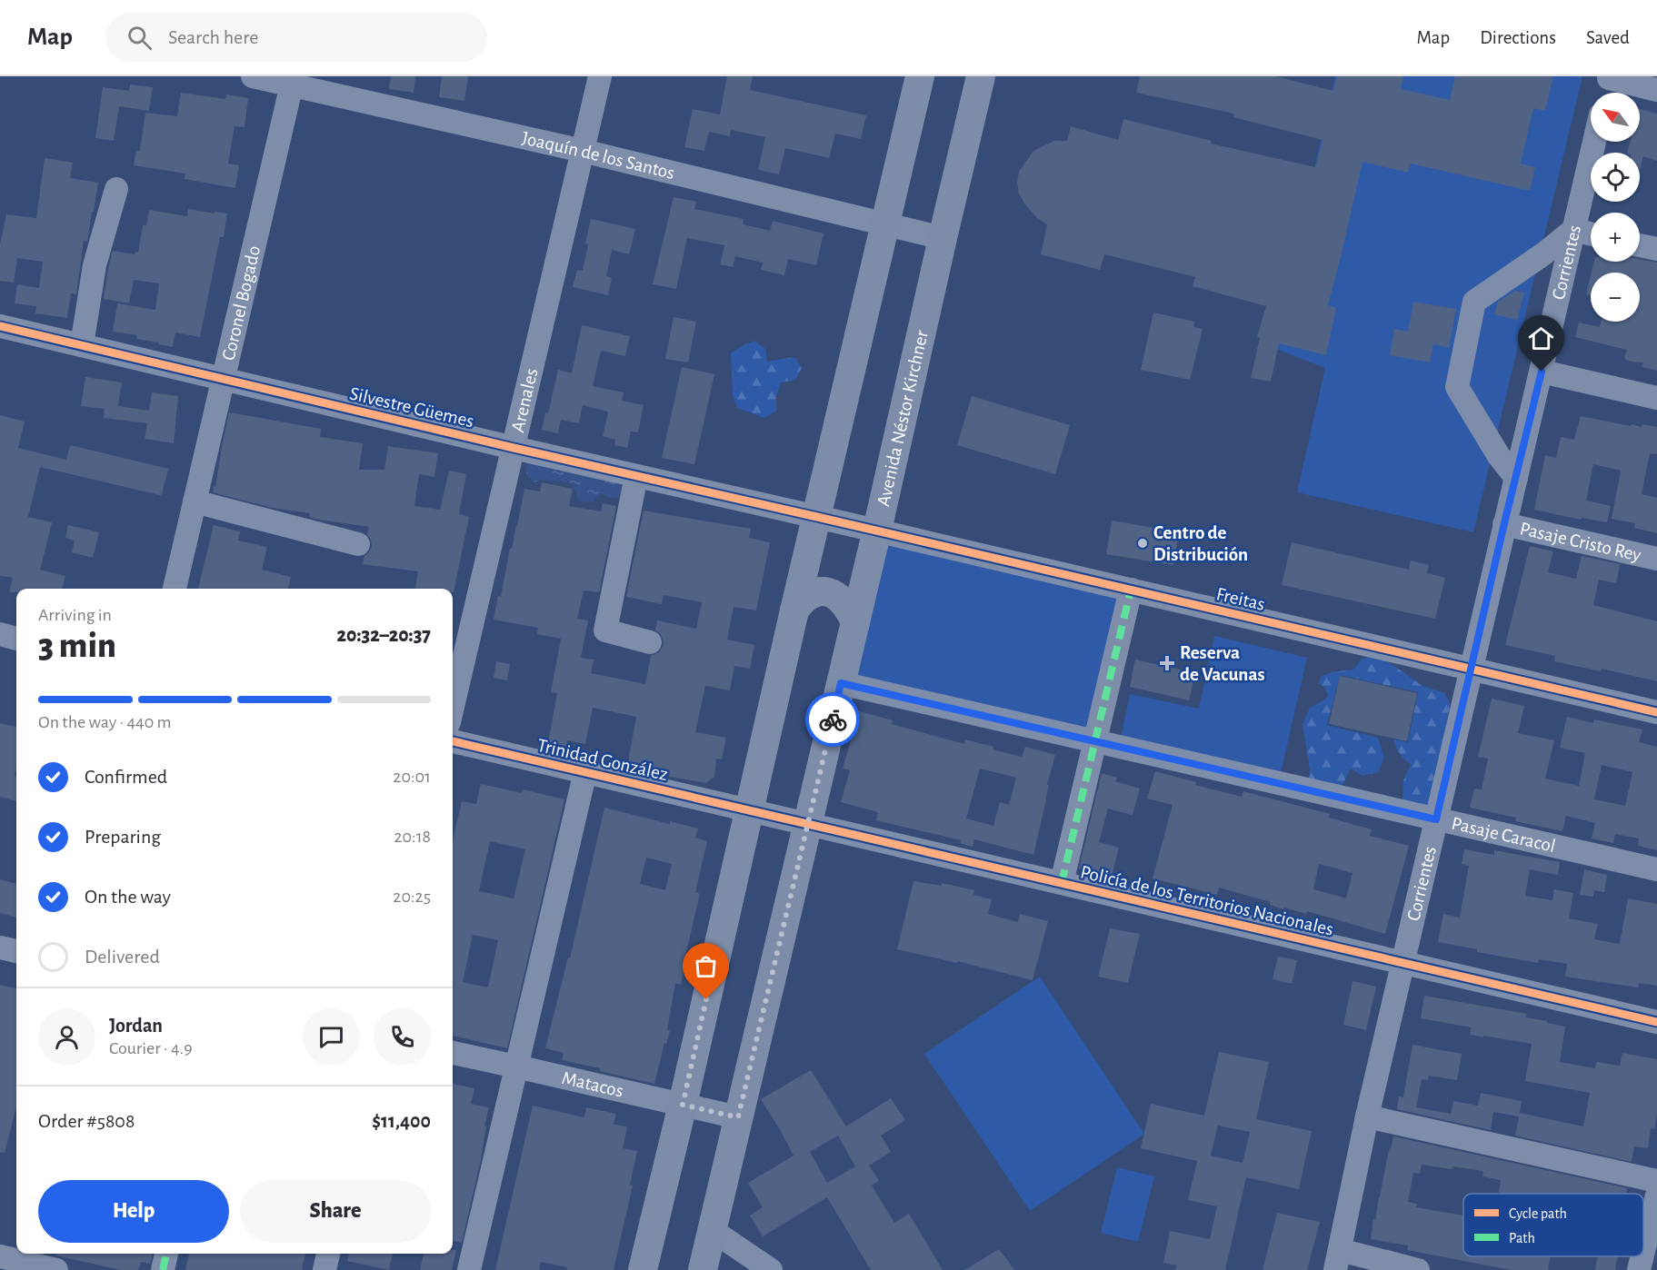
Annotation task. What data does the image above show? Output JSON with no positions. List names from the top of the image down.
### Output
{
  "streets": {
    "main road": ["Avenida Néstor Kirchner"],
    "street": [
      "Joaquín de los Santos",
      "Corrientes",
      "Coronel Bogado",
      "Arenales",
      "Silvestre Güemes",
      "Pasaje Cristo Rey",
      "Freitas",
      "Trinidad González",
      "Pasaje Caracol",
      "Policía de los Territorios Nacionales",
      "Matacos"
    ]
  },
  "crossings": [
    ["Joaquín de los Santos", "Coronel Bogado"],
    ["Joaquín de los Santos", "Arenales"],
    ["Joaquín de los Santos", "Avenida Néstor Kirchner"],
    ["Corrientes", "Pasaje Cristo Rey"],
    ["Corrientes", "Freitas"],
    ["Corrientes", "Pasaje Caracol"],
    ["Corrientes", "Policía de los Territorios Nacionales"],
    ["Coronel Bogado", "Silvestre Güemes"],
    ["Arenales", "Silvestre Güemes"],
    ["Silvestre Güemes", "Freitas"],
    ["Avenida Néstor Kirchner", "Freitas"],
    ["Avenida Néstor Kirchner", "Pasaje Caracol"],
    ["Avenida Néstor Kirchner", "Policía de los Territorios Nacionales"],
    ["Avenida Néstor Kirchner", "Matacos"],
    ["Trinidad González", "Policía de los Territorios Nacionales"]
  ],
  "places": {
    "other": ["Centro de Distribución"],
    "health": ["Reserva de Vacunas"]
  },
  "legend": ["Cycle path", "Path"],
  "north": "top left",
  "page": {
    "header": "Map",
    "search": "Search here",
    "nav": ["Map", "Directions", "Saved"],
    "map_buttons": ["+", "−"],
    "heading": ["3 min", "Arriving in", "20:32–20:37"],
    "panel": [
      "Jordan",
      "Courier · 4.9",
      "Order #5808",
      "$11,400"
    ],
    "bar": "On the way · 440 m",
    "list": [
      ["Confirmed", "20:01"],
      ["Preparing", "20:18"],
      ["On the way", "20:25"],
      "Delivered"
    ],
    "buttons": ["Help", "Share"]
  }
}
